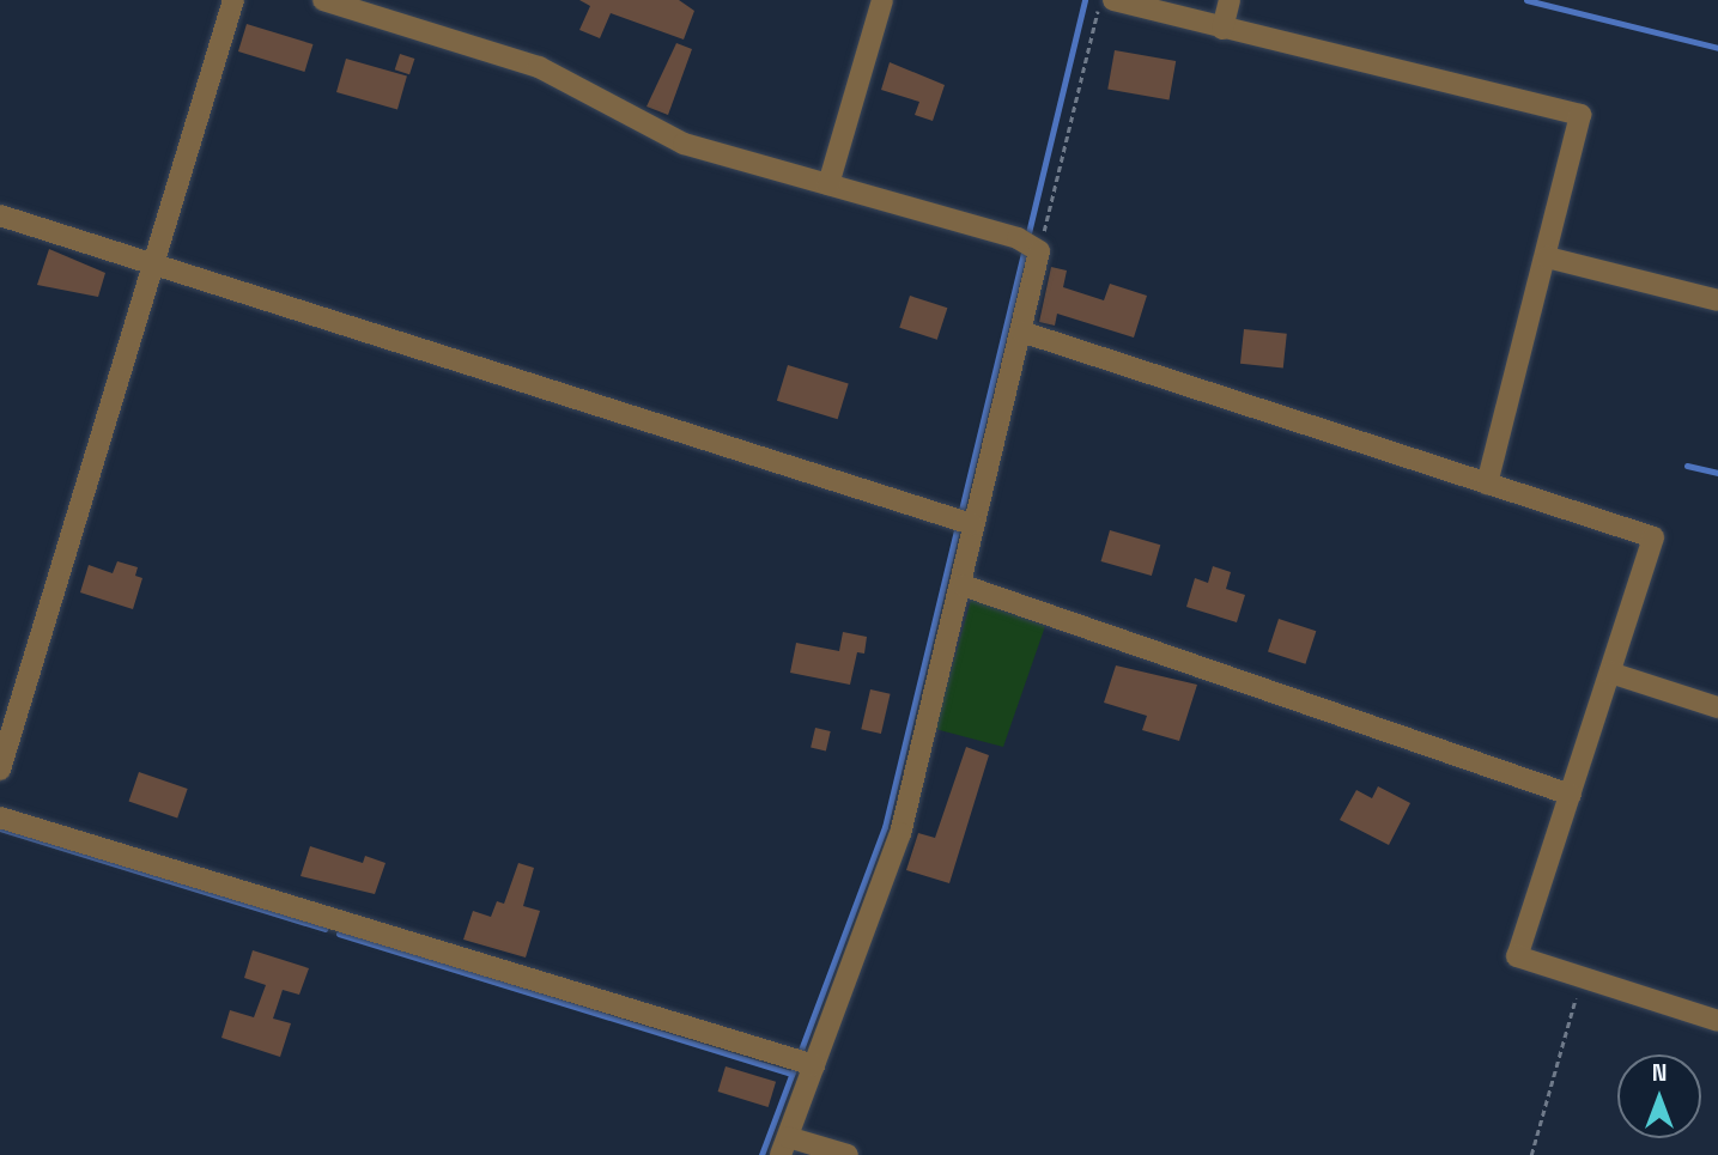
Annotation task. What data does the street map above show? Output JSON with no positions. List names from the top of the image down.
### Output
{
  "north": "top"
}
